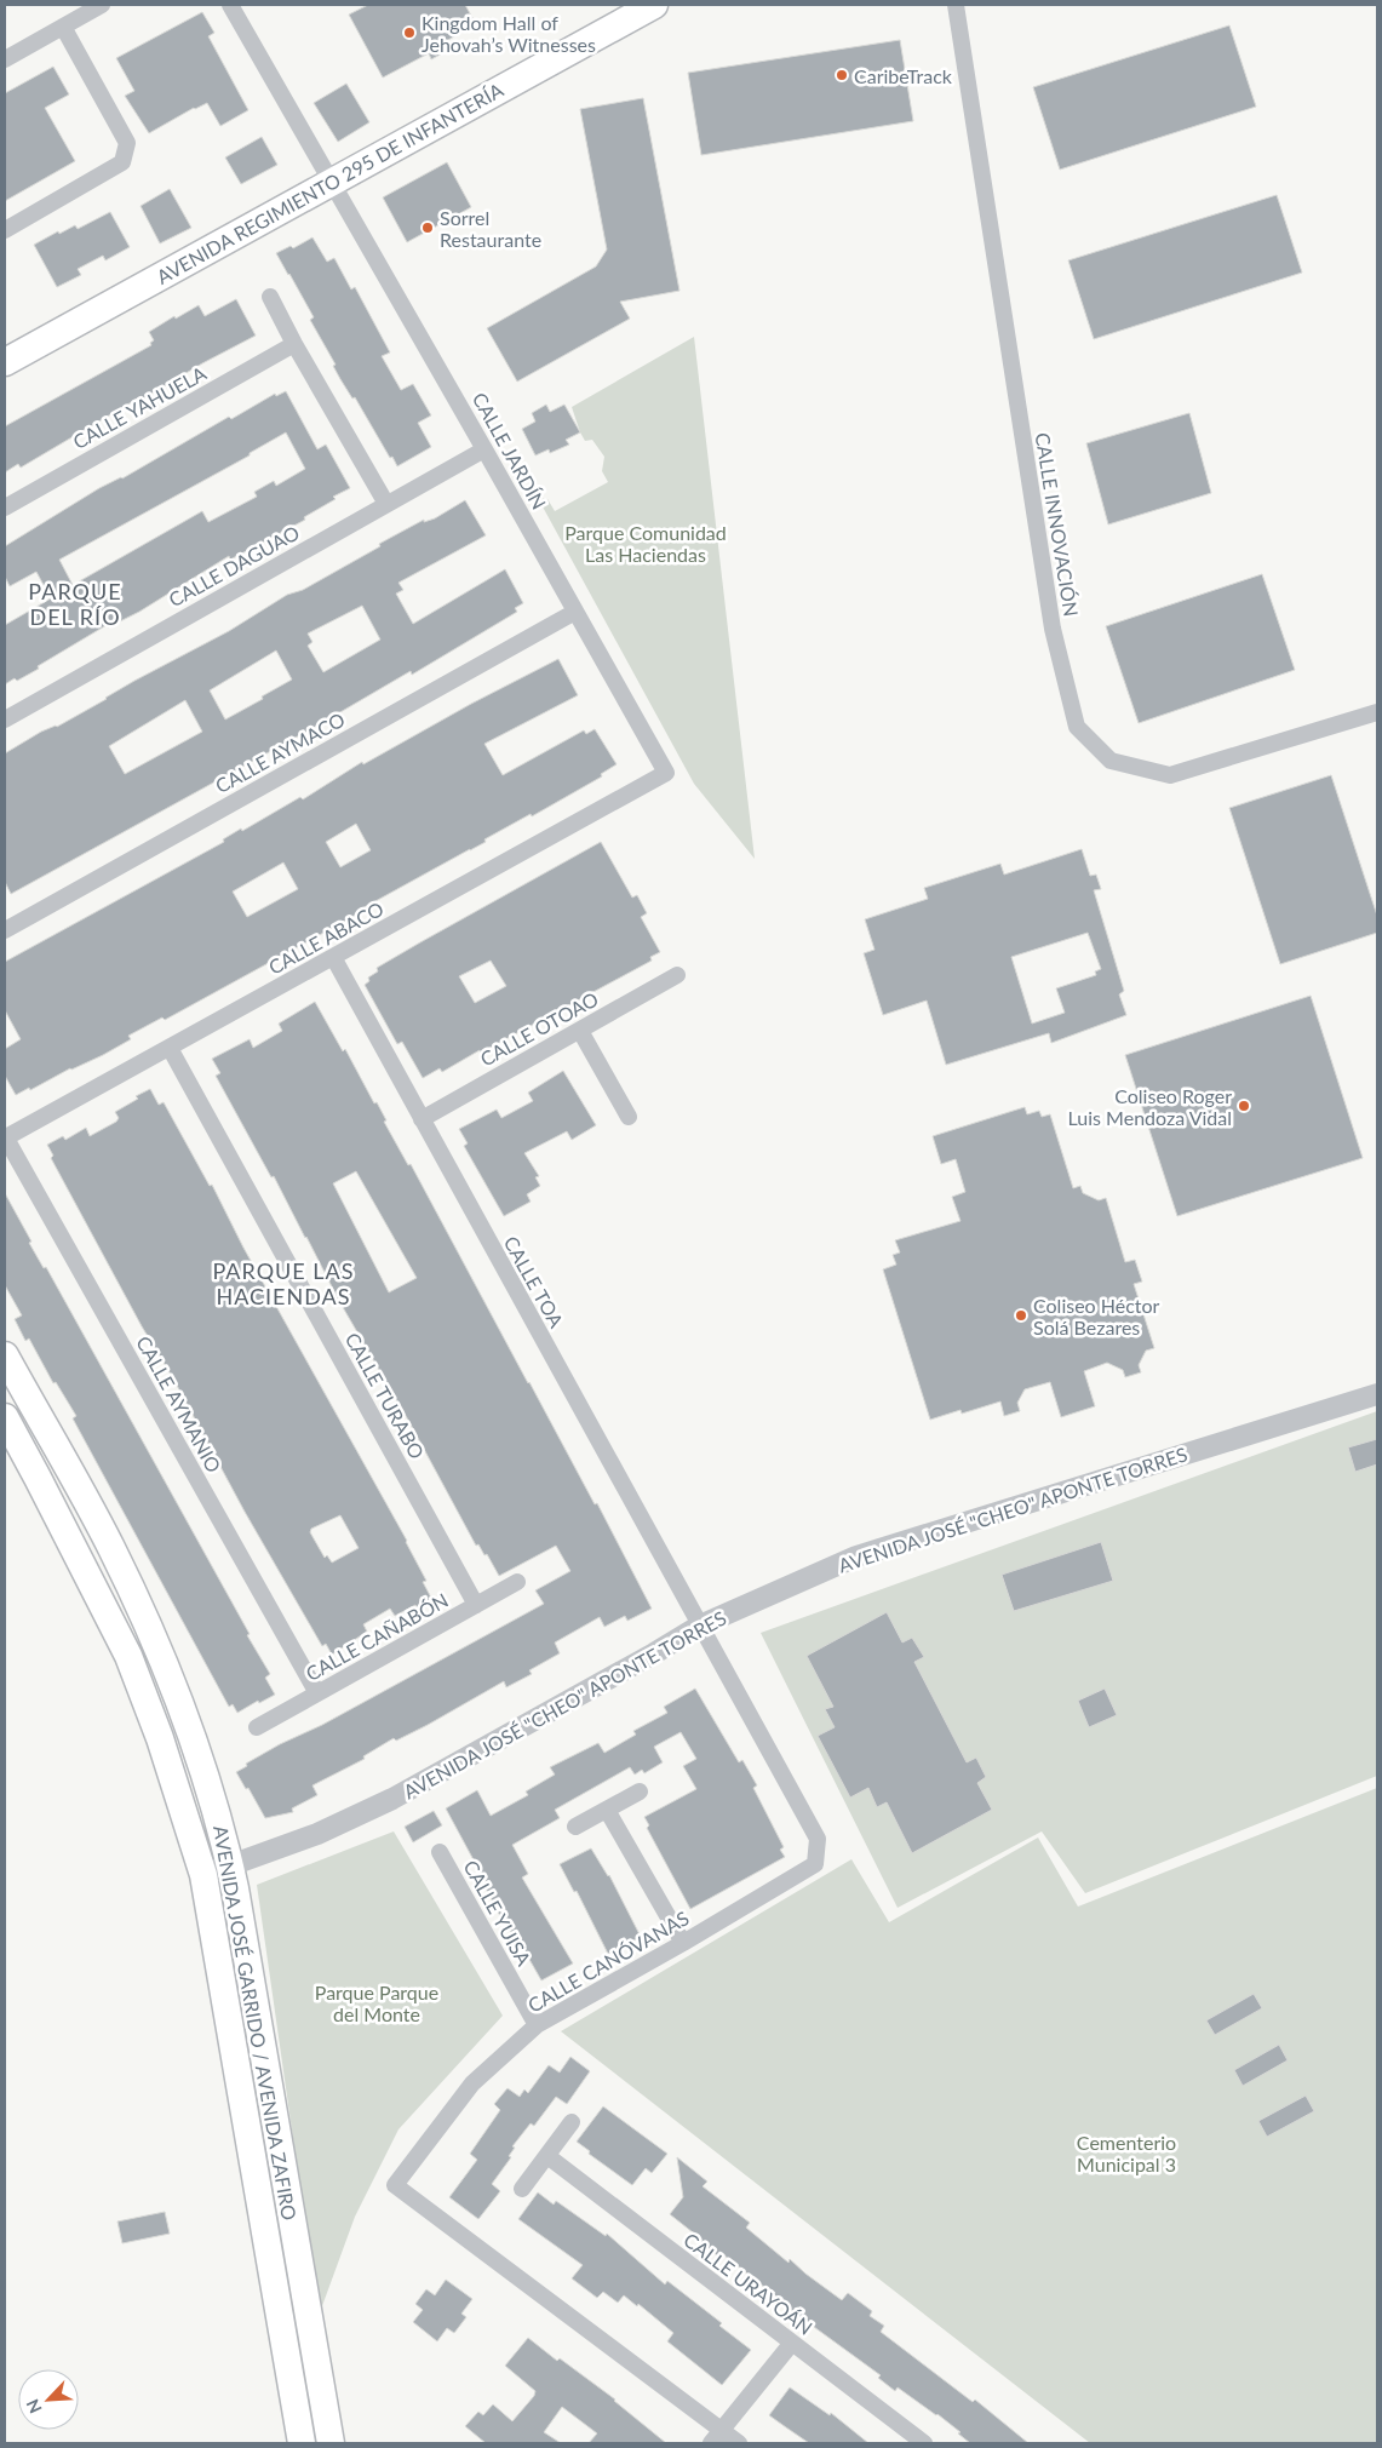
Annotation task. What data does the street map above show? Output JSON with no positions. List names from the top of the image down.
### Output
{
  "streets": {
    "main road": ["AVENIDA REGIMIENTO 295 DE INFANTERÍA", "AVENIDA JOSÉ GARRIDO / AVENIDA ZAFIRO"],
    "street": [
      "CALLE YAHUELA",
      "CALLE JARDÍN",
      "CALLE INNOVACIÓN",
      "CALLE DAGUAO",
      "CALLE AYMACO",
      "CALLE ABACO",
      "CALLE OTOAO",
      "CALLE TOA",
      "CALLE TURABO",
      "CALLE AYMANIO",
      "AVENIDA JOSÉ \"CHEO\" APONTE TORRES",
      "CALLE CAÑABÓN",
      "CALLE YUISA",
      "CALLE CANÓVANAS",
      "CALLE URAYOÁN"
    ]
  },
  "crossings": [
    ["AVENIDA REGIMIENTO 295 DE INFANTERÍA", "CALLE JARDÍN"],
    ["CALLE JARDÍN", "CALLE DAGUAO"],
    ["CALLE JARDÍN", "CALLE AYMACO"],
    ["CALLE JARDÍN", "CALLE ABACO"],
    ["CALLE ABACO", "CALLE TOA"],
    ["CALLE ABACO", "CALLE TURABO"],
    ["CALLE ABACO", "CALLE AYMANIO"],
    ["CALLE OTOAO", "CALLE TOA"],
    ["CALLE TOA", "AVENIDA JOSÉ \"CHEO\" APONTE TORRES"],
    ["CALLE TOA", "CALLE CANÓVANAS"],
    ["CALLE TURABO", "CALLE CAÑABÓN"],
    ["CALLE AYMANIO", "CALLE CAÑABÓN"],
    ["AVENIDA JOSÉ \"CHEO\" APONTE TORRES", "CALLE CANÓVANAS"],
    ["AVENIDA JOSÉ \"CHEO\" APONTE TORRES", "AVENIDA JOSÉ GARRIDO / AVENIDA ZAFIRO"],
    ["CALLE YUISA", "CALLE CANÓVANAS"]
  ],
  "districts": ["PARQUE DEL RÍO", "PARQUE LAS HACIENDAS"],
  "parks": ["Parque Comunidad Las Haciendas", "Parque Parque del Monte", "Cementerio Municipal 3"],
  "places": [
    "Kingdom Hall of Jehovah’s Witnesses",
    "CaribeTrack",
    "Sorrel Restaurante",
    "Coliseo Roger Luis Mendoza Vidal",
    "Coliseo Héctor Solá Bezares"
  ],
  "north": "bottom left"
}
